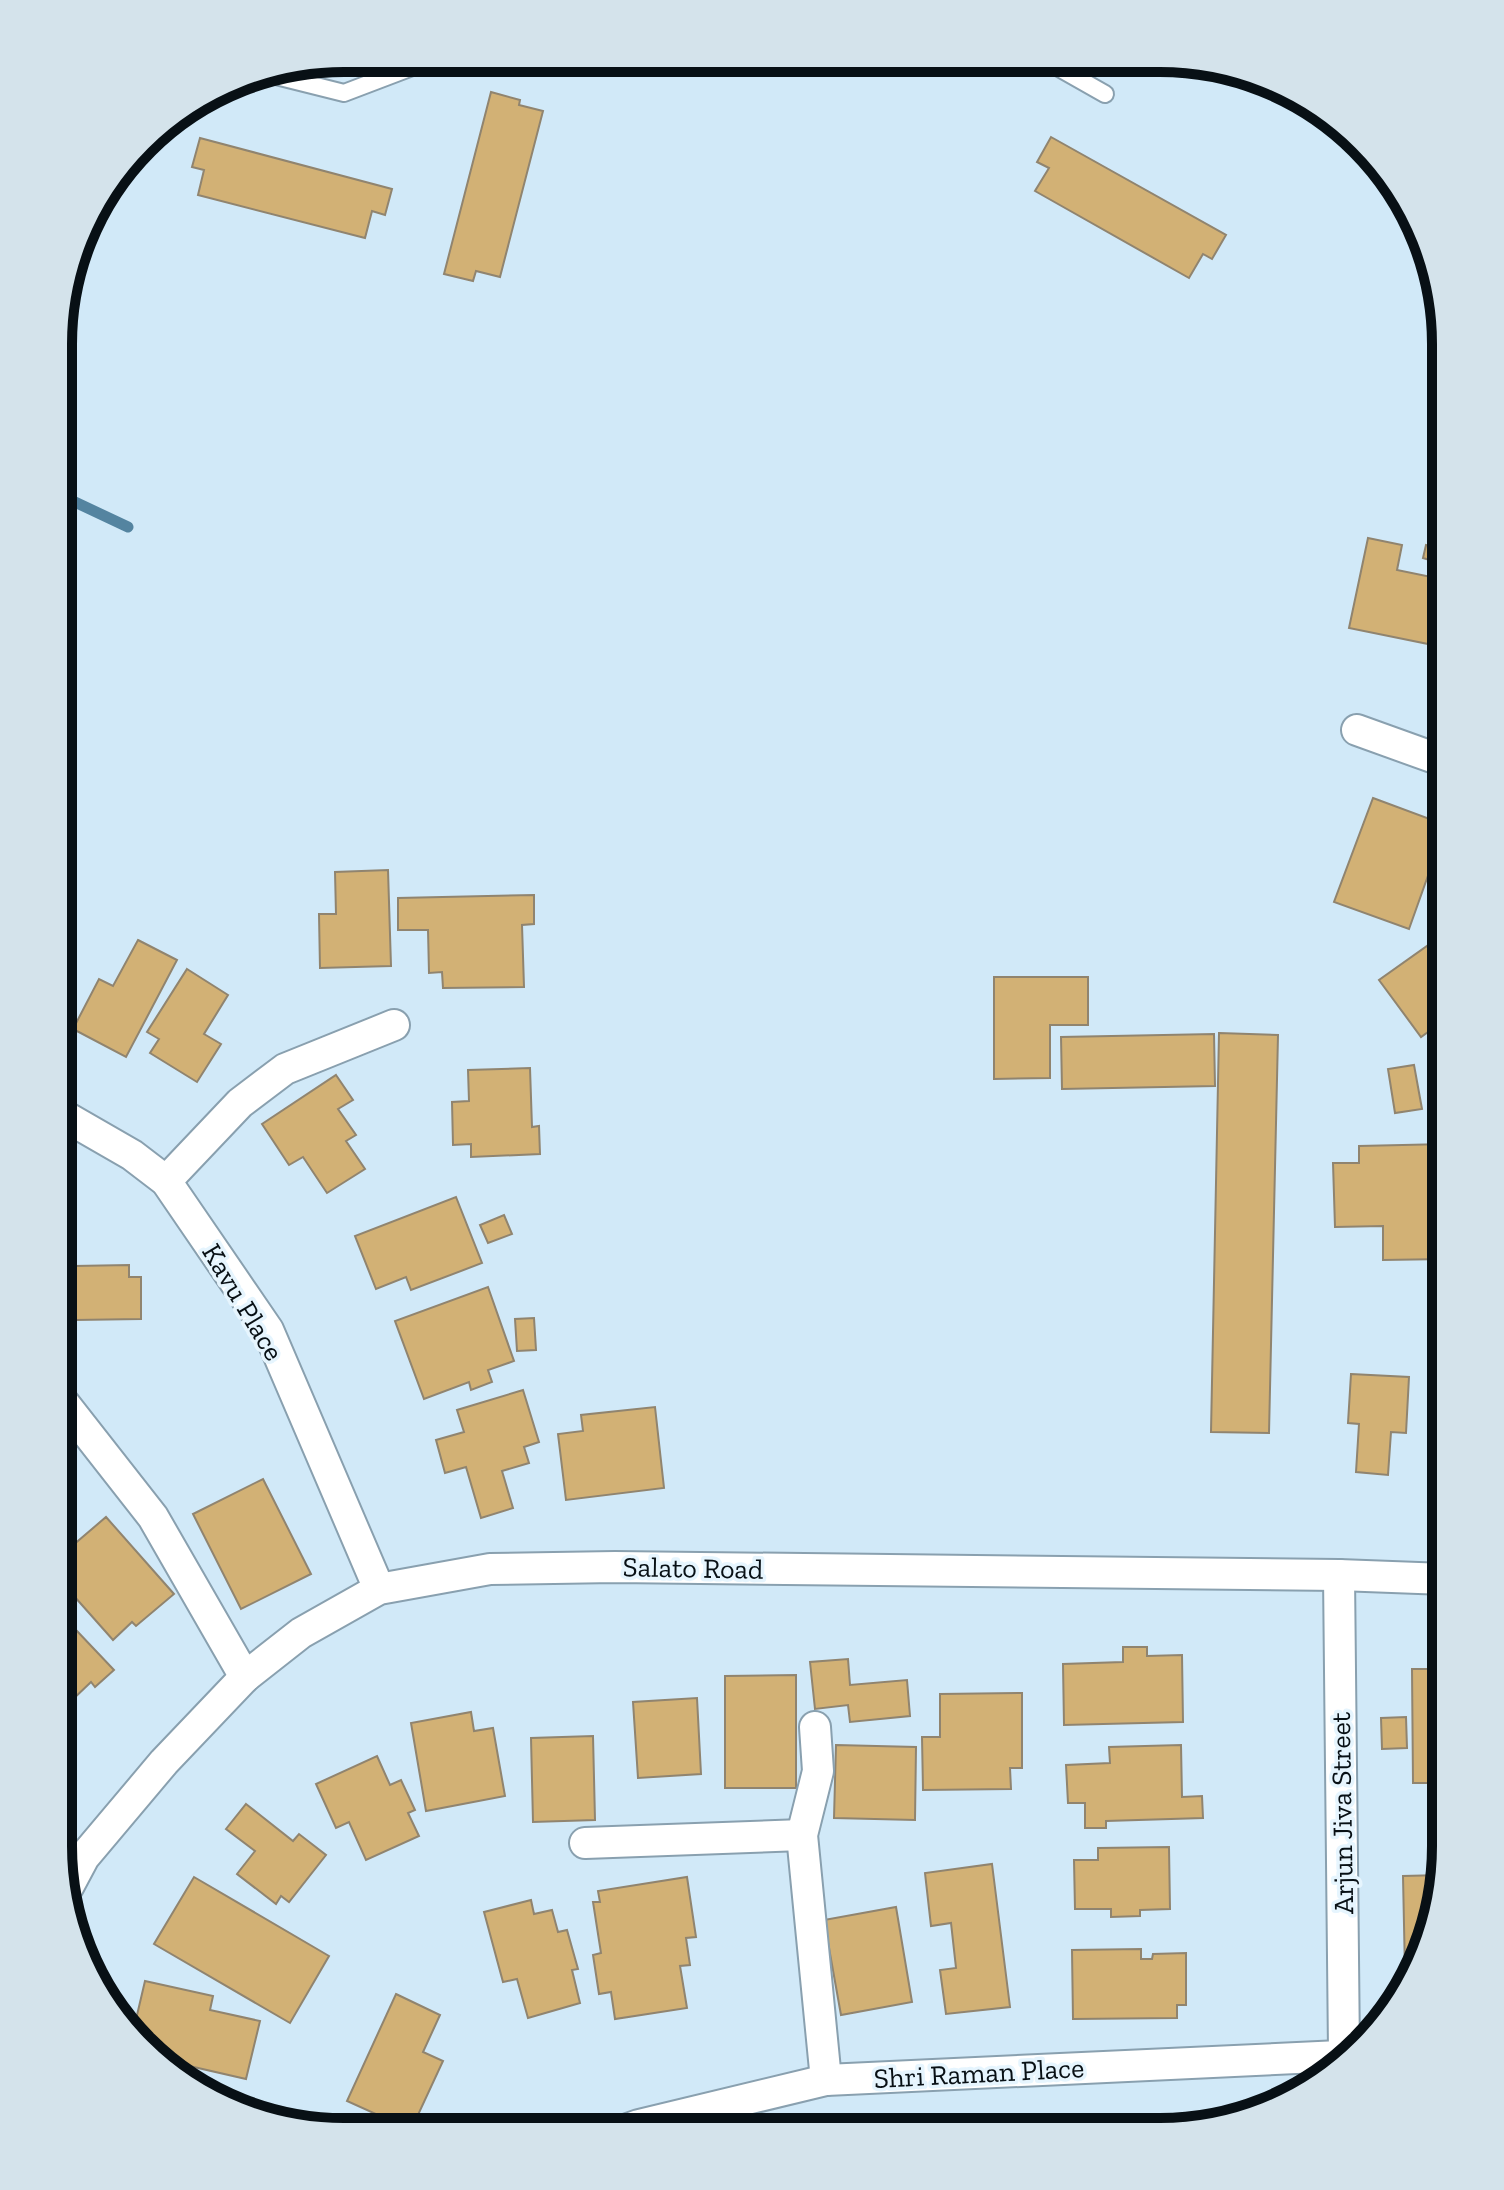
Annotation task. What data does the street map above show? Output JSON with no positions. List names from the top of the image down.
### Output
{
  "streets": {
    "street": [
      "Kavu Place",
      "Salato Road",
      "Arjun Jiva Street",
      "Shri Raman Place"
    ]
  },
  "crossings": [
    ["Kavu Place", "Salato Road"],
    ["Salato Road", "Arjun Jiva Street"]
  ]
}
